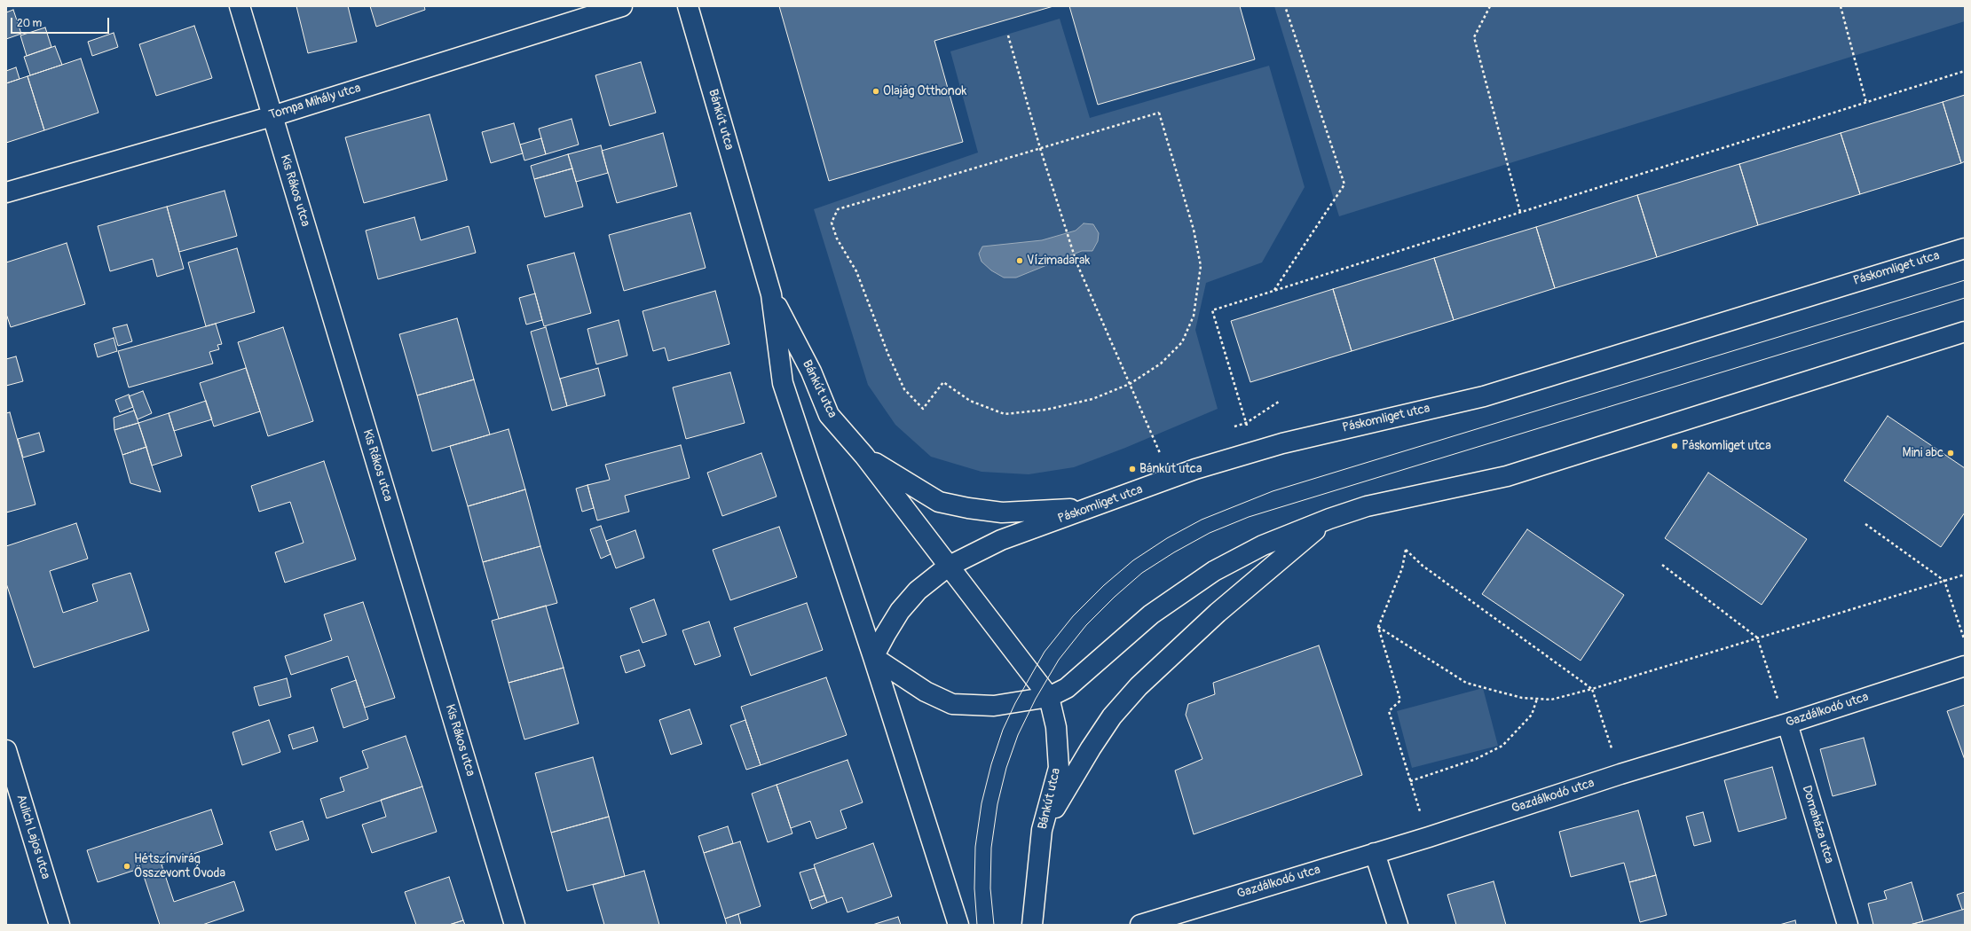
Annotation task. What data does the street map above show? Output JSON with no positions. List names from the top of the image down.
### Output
{
  "streets": {
    "street": [
      "Tompa Mihály utca",
      "Bánkút utca",
      "Kis Rákos utca",
      "Páskomliget utca",
      "Gazdálkodó utca",
      "Domaháza utca",
      "Aulich Lajos utca"
    ]
  },
  "crossings": [
    ["Tompa Mihály utca", "Kis Rákos utca"],
    ["Bánkút utca", "Páskomliget utca"],
    ["Gazdálkodó utca", "Domaháza utca"]
  ],
  "places": [
    "Olajág Otthonok",
    "Vízimadarak",
    "Páskomliget utca",
    "Mini abc",
    "Bánkút utca",
    "Hétszínvirág Összevont Óvoda"
  ],
  "scale_bar": "20 m"
}
